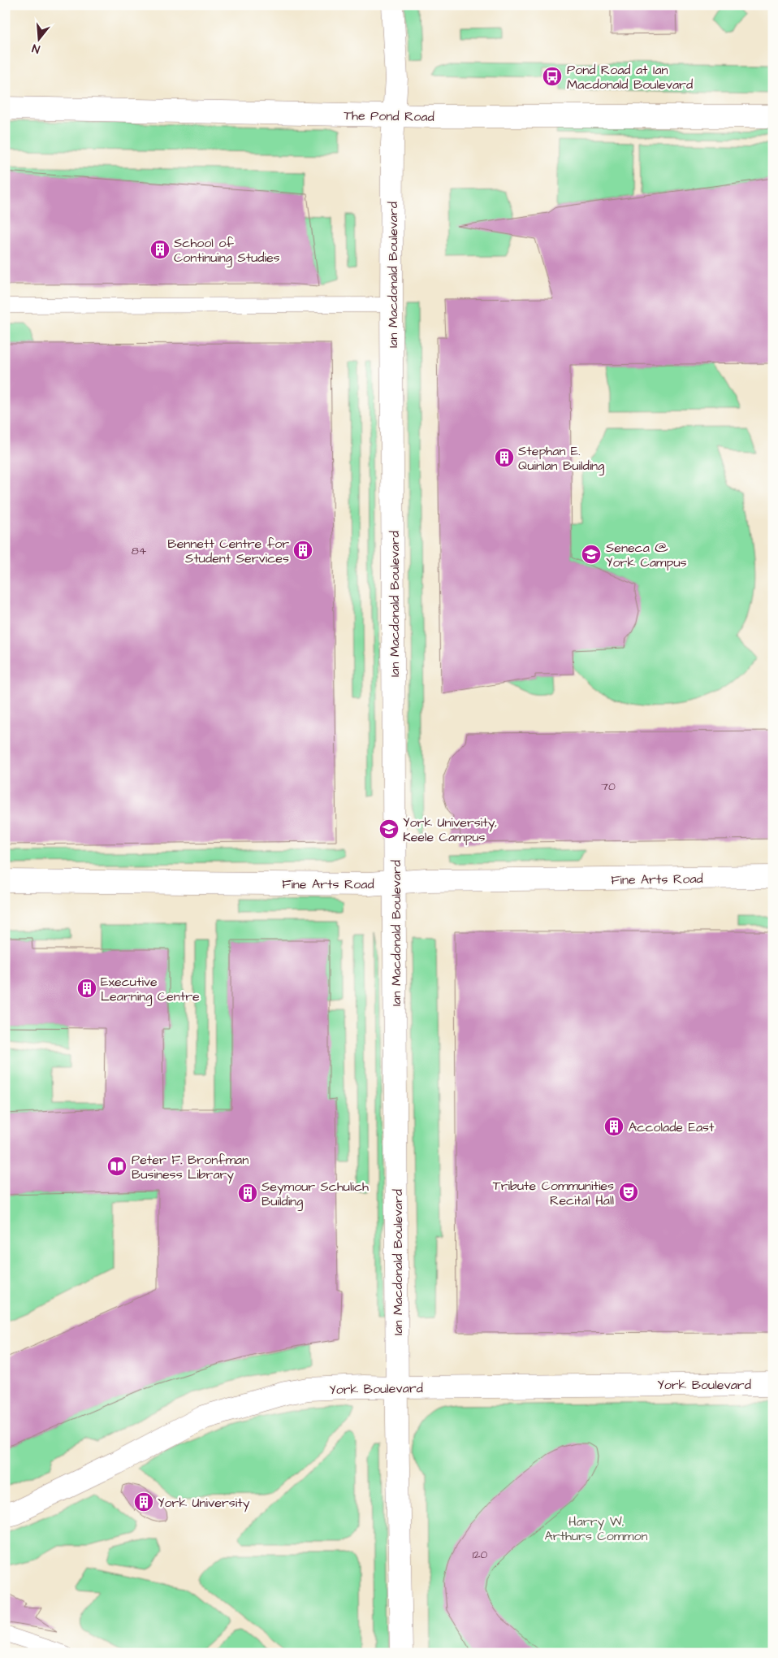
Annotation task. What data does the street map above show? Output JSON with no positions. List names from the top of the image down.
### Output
{
  "streets": {
    "street": [
      "The Pond Road",
      "Ian Macdonald Boulevard",
      "Fine Arts Road",
      "York Boulevard"
    ]
  },
  "crossings": [
    ["The Pond Road", "Ian Macdonald Boulevard"],
    ["Ian Macdonald Boulevard", "Fine Arts Road"],
    ["Ian Macdonald Boulevard", "York Boulevard"]
  ],
  "parks": ["Harry W. Arthurs Common"],
  "places": {
    "bus stop": ["Pond Road at Ian Macdonald Boulevard"],
    "building": [
      "School of Continuing Studies",
      "Stephan E. Quinlan Building",
      "Bennett Centre for Student Services",
      "Executive Learning Centre",
      "Accolade East",
      "Seymour Schulich Building",
      "York University"
    ],
    "school or university": ["Seneca @ York Campus", "York University, Keele Campus"],
    "library": ["Peter F. Bronfman Business Library"],
    "theatre": ["Tribute Communities Recital Hall"]
  },
  "house_numbers": ["84", "70", "120"],
  "north": "bottom"
}
